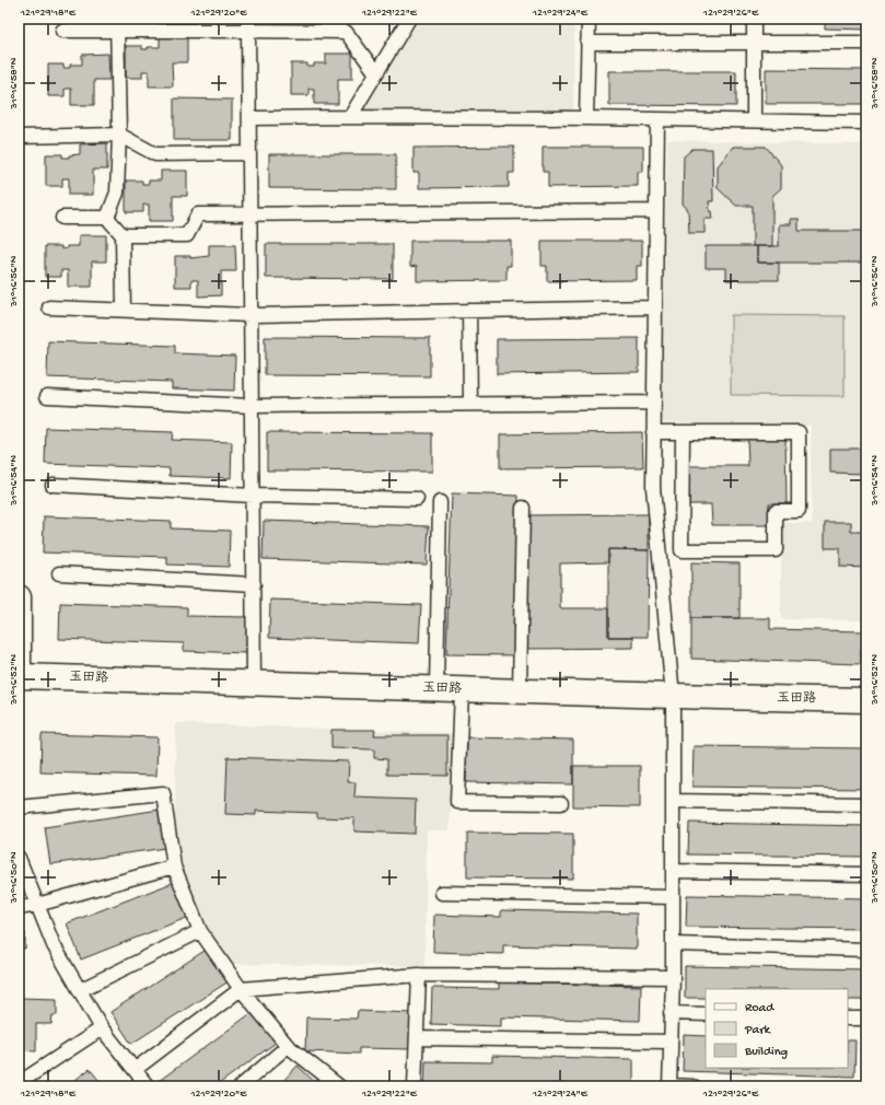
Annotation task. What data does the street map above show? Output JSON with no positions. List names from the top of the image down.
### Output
{
  "streets": {
    "street": ["玉田路"]
  },
  "legend": ["Road", "Park", "Building"],
  "coordinates": [
    "121°29'18\"E",
    "121°29'20\"E",
    "121°29'22\"E",
    "121°29'24\"E",
    "121°29'26\"E",
    "31°16'58\"N",
    "31°16'56\"N",
    "31°16'54\"N",
    "31°16'52\"N",
    "31°16'50\"N"
  ]
}
